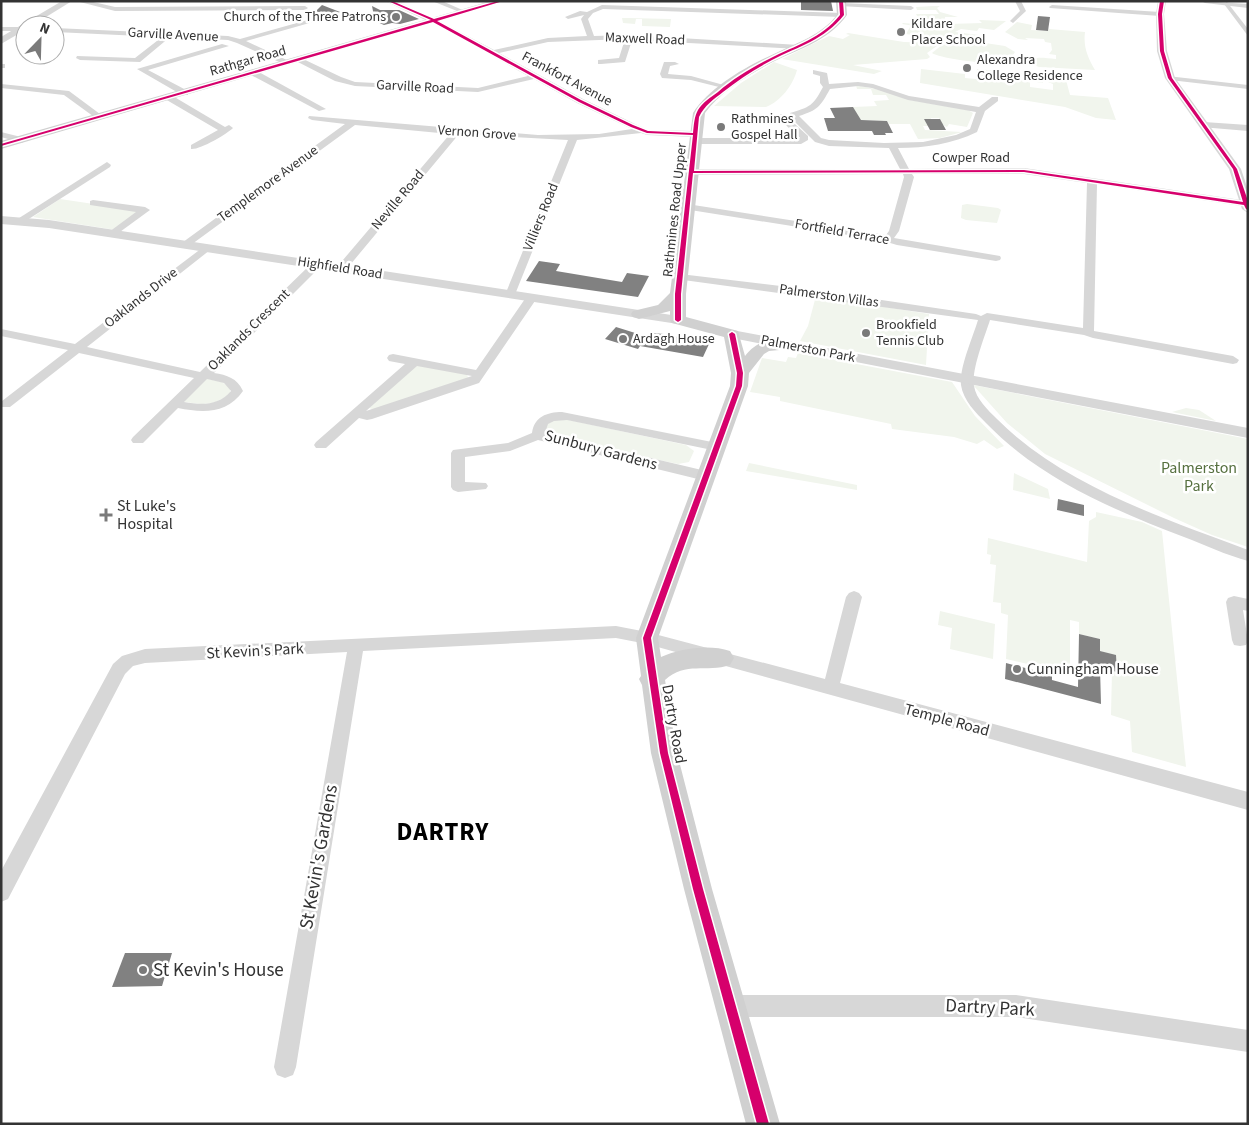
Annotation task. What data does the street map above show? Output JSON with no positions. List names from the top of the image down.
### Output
{
  "streets": {
    "main road": [
      "Rathgar Road",
      "Rathmines Road Upper",
      "Palmerston Park",
      "Dartry Road"
    ],
    "street": [
      "Garville Avenue",
      "Maxwell Road",
      "Frankfort Avenue",
      "Garville Road",
      "Vernon Grove",
      "Cowper Road",
      "Templemore Avenue",
      "Neville Road",
      "Villiers Road",
      "Fortfield Terrace",
      "Highfield Road",
      "Palmerston Villas",
      "Oaklands Drive",
      "Oaklands Crescent",
      "Sunbury Gardens",
      "St Kevin's Park",
      "Temple Road",
      "St Kevin's Gardens",
      "Dartry Park"
    ]
  },
  "crossings": [
    ["Garville Avenue", "Rathgar Road"],
    ["Maxwell Road", "Frankfort Avenue"],
    ["Maxwell Road", "Rathmines Road Upper"],
    ["Rathgar Road", "Frankfort Avenue"],
    ["Rathgar Road", "Garville Road"],
    ["Frankfort Avenue", "Garville Road"],
    ["Frankfort Avenue", "Vernon Grove"],
    ["Frankfort Avenue", "Rathmines Road Upper"],
    ["Vernon Grove", "Templemore Avenue"],
    ["Vernon Grove", "Neville Road"],
    ["Vernon Grove", "Villiers Road"],
    ["Cowper Road", "Rathmines Road Upper"],
    ["Templemore Avenue", "Highfield Road"],
    ["Neville Road", "Highfield Road"],
    ["Rathmines Road Upper", "Fortfield Terrace"],
    ["Rathmines Road Upper", "Highfield Road"],
    ["Rathmines Road Upper", "Palmerston Villas"],
    ["Rathmines Road Upper", "Palmerston Park"],
    ["Villiers Road", "Highfield Road"],
    ["Highfield Road", "Oaklands Drive"],
    ["Highfield Road", "Oaklands Crescent"],
    ["Highfield Road", "Palmerston Park"],
    ["Oaklands Drive", "Oaklands Crescent"],
    ["Palmerston Park", "Dartry Road"],
    ["Sunbury Gardens", "Dartry Road"],
    ["St Kevin's Park", "Temple Road"],
    ["St Kevin's Park", "Dartry Road"],
    ["St Kevin's Park", "St Kevin's Gardens"],
    ["Temple Road", "Dartry Road"],
    ["Dartry Road", "Dartry Park"]
  ],
  "districts": ["DARTRY"],
  "parks": ["Palmerston Park"],
  "places": {
    "other": [
      "Church of the Three Patrons",
      "Kildare Place School",
      "Alexandra College Residence",
      "Rathmines Gospel Hall",
      "Brookfield Tennis Club",
      "Ardagh House",
      "Cunningham House",
      "St Kevin's House"
    ],
    "health": ["St Luke's Hospital"]
  },
  "north": "top right"
}
